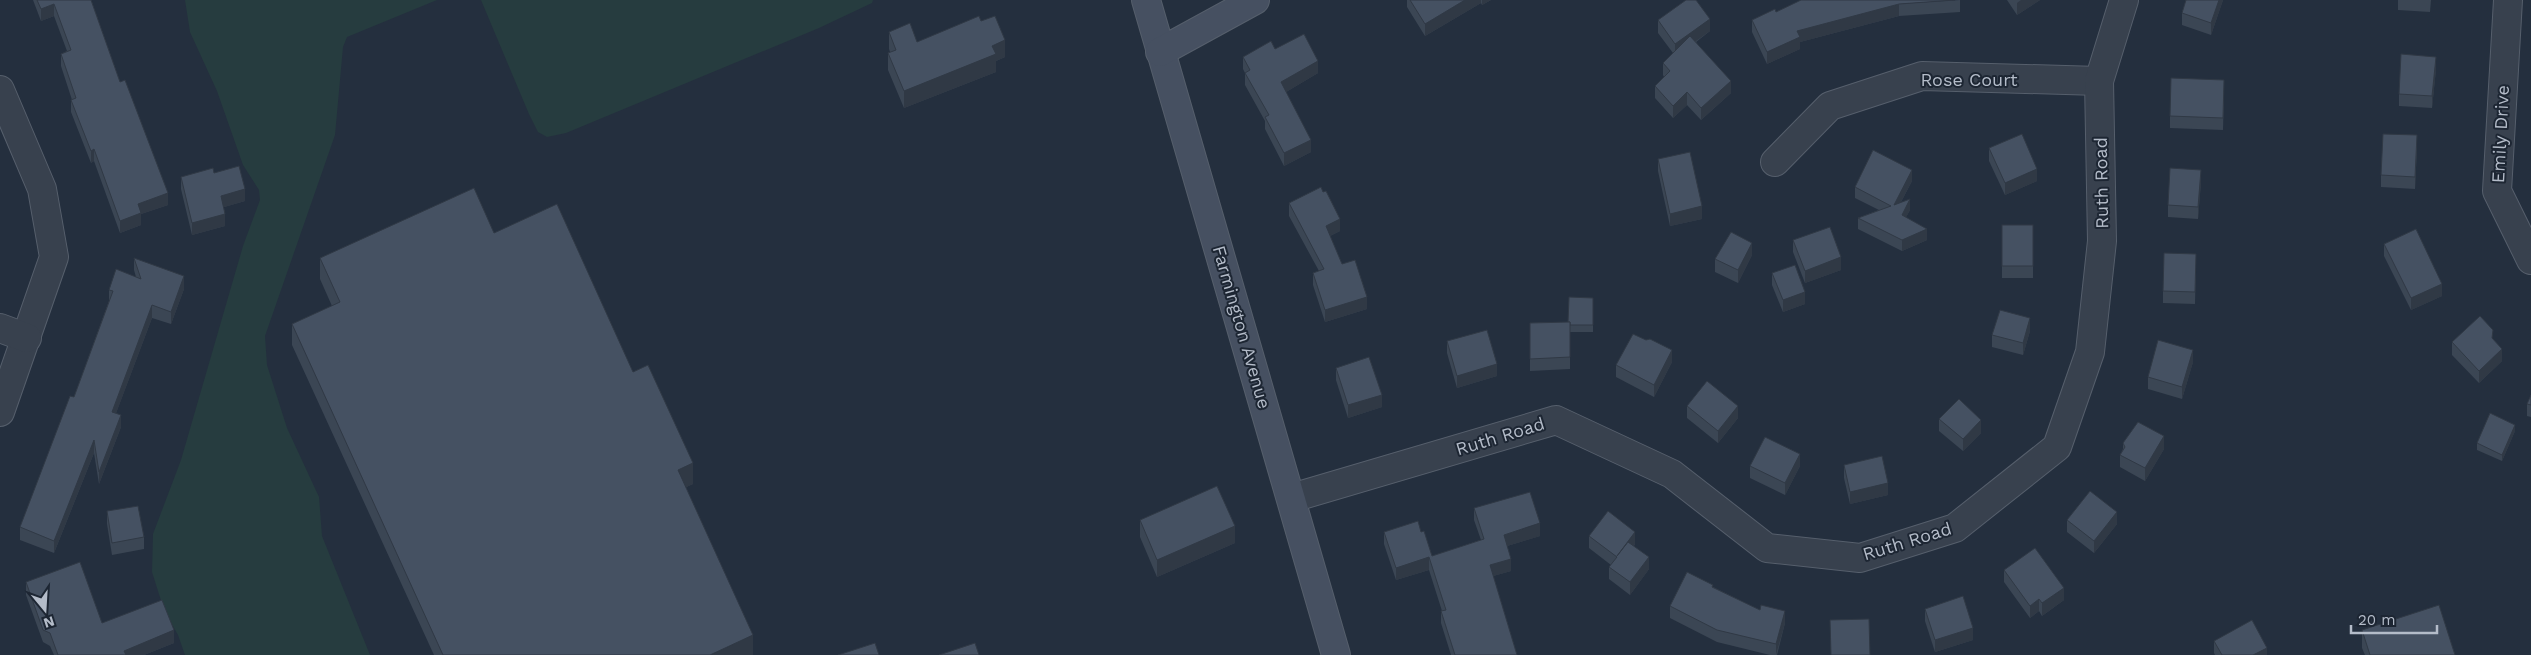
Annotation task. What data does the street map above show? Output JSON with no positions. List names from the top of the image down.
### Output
{
  "streets": {
    "main road": ["Farmington Avenue"],
    "street": ["Rose Court", "Emily Drive", "Ruth Road"]
  },
  "crossings": [
    ["Rose Court", "Ruth Road"],
    ["Ruth Road", "Farmington Avenue"]
  ],
  "scale_bar": "20 m",
  "north": "bottom"
}
